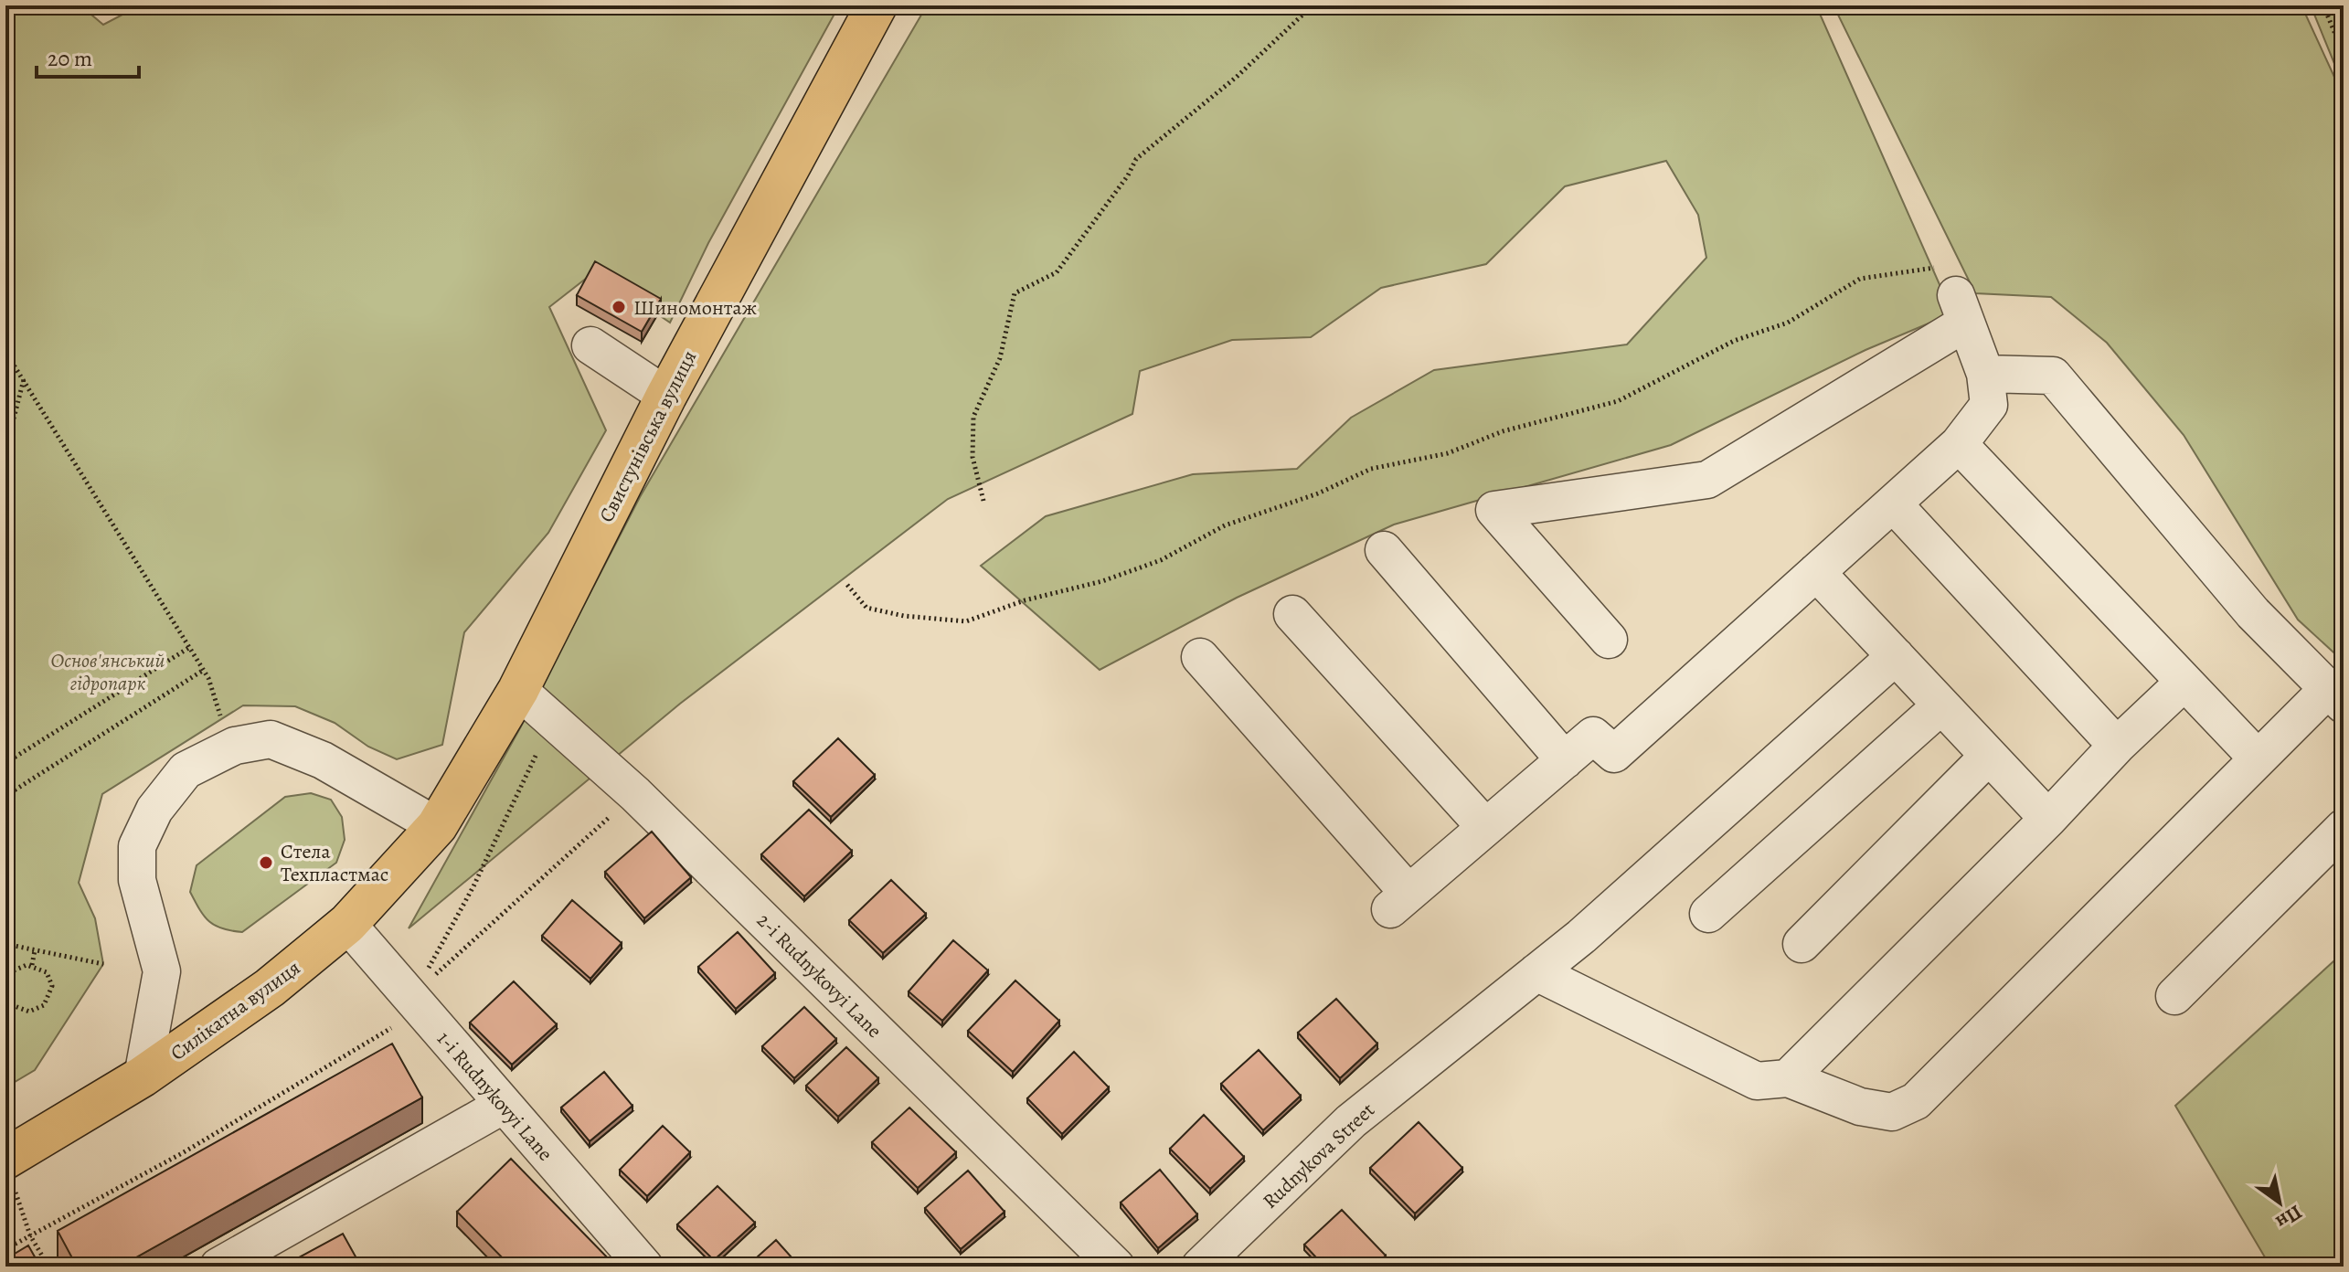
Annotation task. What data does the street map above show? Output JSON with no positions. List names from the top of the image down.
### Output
{
  "streets": {
    "main road": ["Свистунівська вулиця", "Силікатна вулиця"],
    "street": ["2-i Rudnykovyi Lane", "1-i Rudnykovyi Lane", "Rudnykova Street"]
  },
  "crossings": [
    ["Свистунівська вулиця", "2-i Rudnykovyi Lane"],
    ["Свистунівська вулиця", "Силікатна вулиця"],
    ["Силікатна вулиця", "1-i Rudnykovyi Lane"]
  ],
  "parks": ["Основ'янський гідропарк"],
  "places": ["Шиномонтаж", "Стела Техпластмас"],
  "scale_bar": "20 m",
  "north": "bottom right"
}
